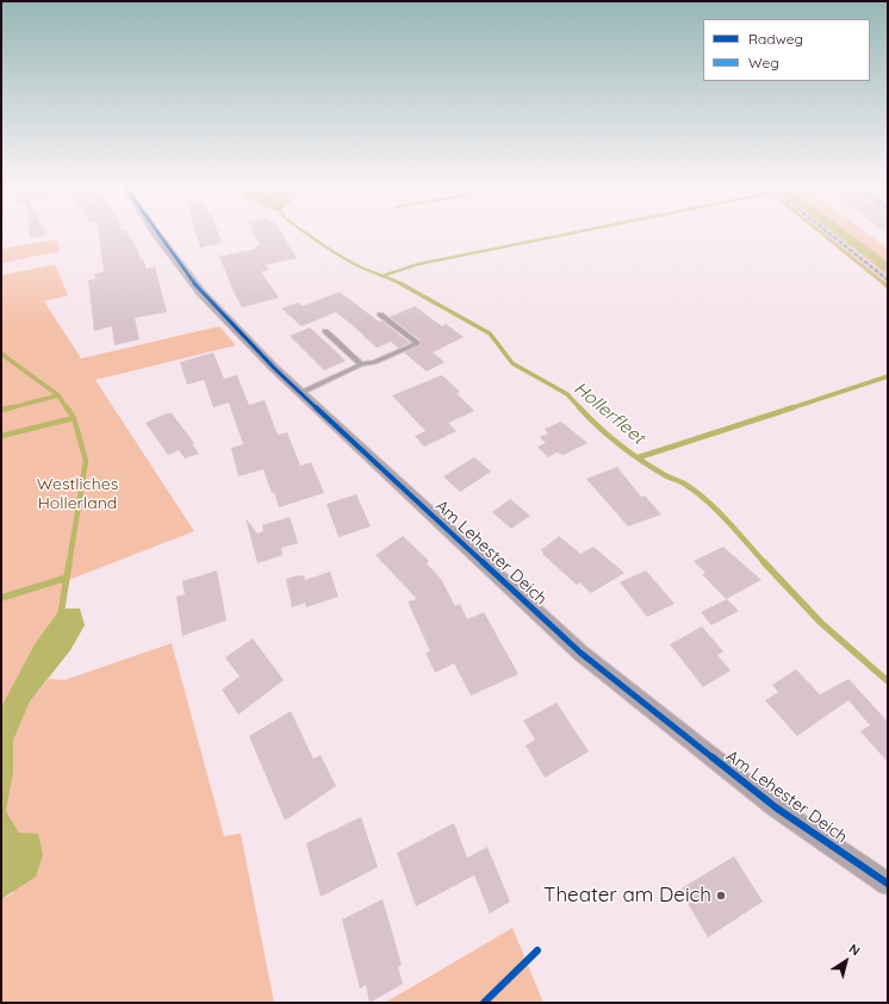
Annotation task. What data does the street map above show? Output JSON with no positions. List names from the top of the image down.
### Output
{
  "streets": {
    "street": ["Am Lehester Deich"]
  },
  "water": ["Hollerfleet"],
  "parks": ["Westliches Hollerland"],
  "places": ["Theater am Deich"],
  "legend": ["Radweg", "Weg"],
  "north": "top right"
}
